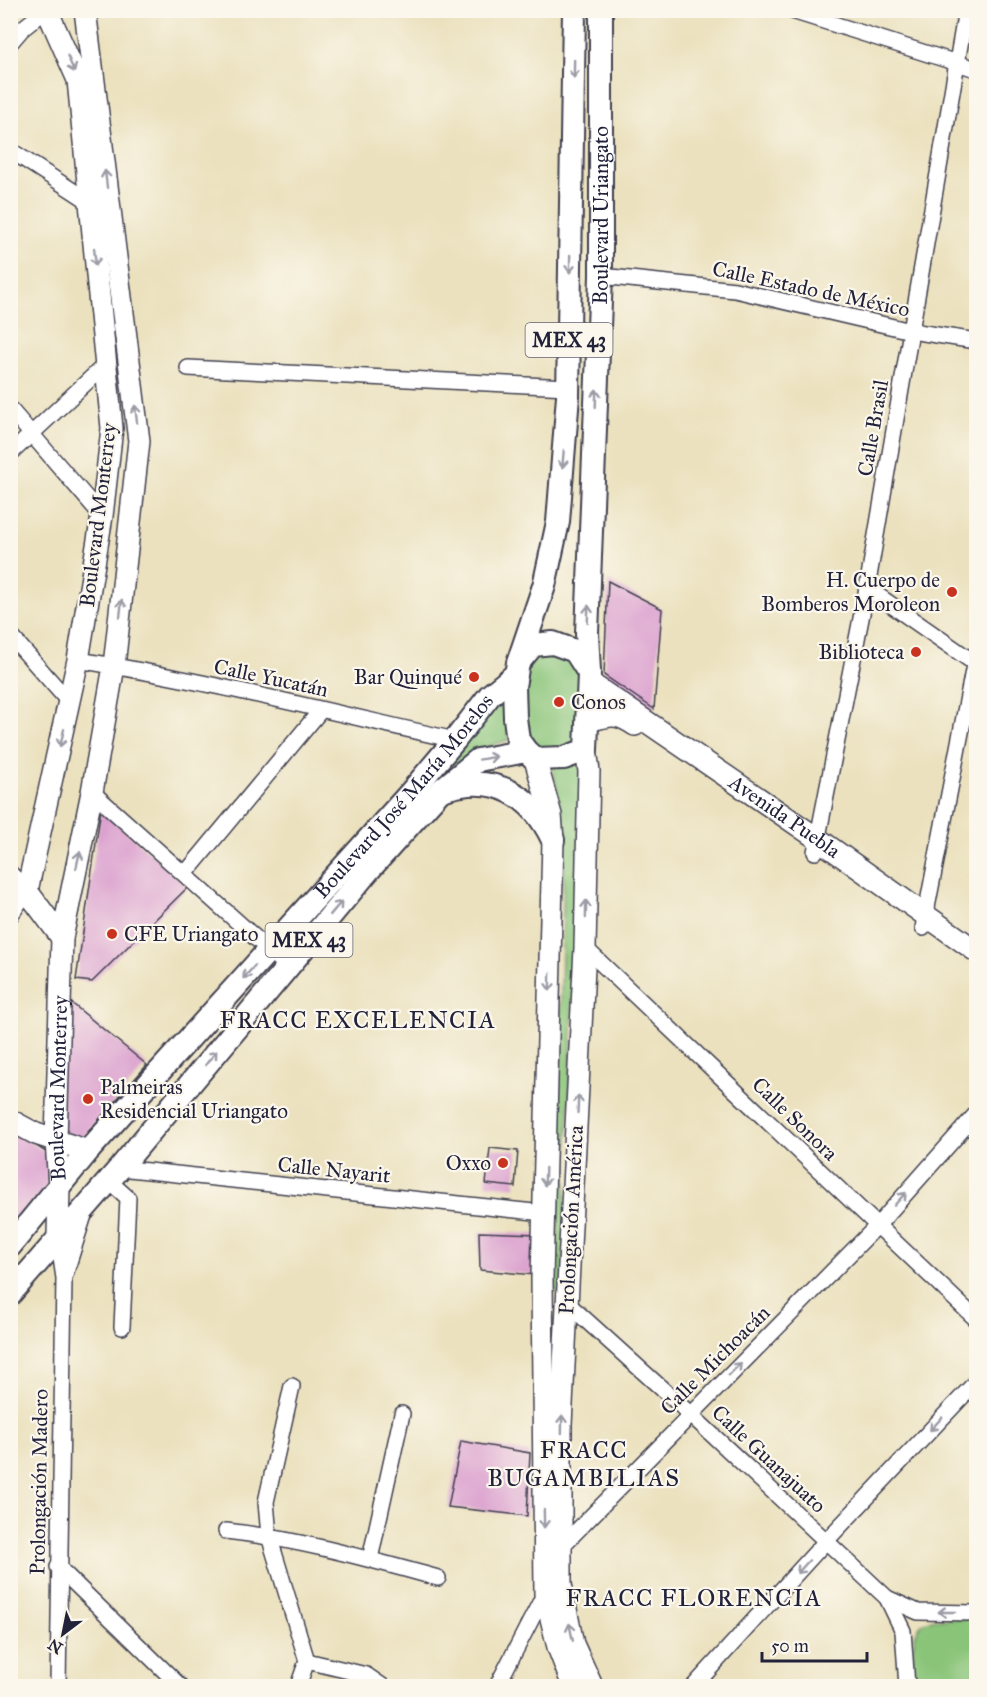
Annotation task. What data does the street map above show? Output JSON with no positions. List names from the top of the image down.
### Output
{
  "streets": {
    "main road": ["Boulevard Uriangato", "MEX 43", "Boulevard José María Morelos"],
    "street": [
      "Calle Estado de México",
      "Calle Brasil",
      "Boulevard Monterrey",
      "Calle Yucatán",
      "Avenida Puebla",
      "Calle Sonora",
      "Calle Nayarit",
      "Prolongación América",
      "Calle Michoacán",
      "Calle Guanajuato",
      "Prolongación Madero"
    ]
  },
  "crossings": [
    ["Boulevard Uriangato", "Calle Estado de México"],
    ["Boulevard Uriangato", "MEX 43"],
    ["Boulevard Uriangato", "Boulevard José María Morelos"],
    ["Boulevard Uriangato", "Avenida Puebla"],
    ["Boulevard Uriangato", "Prolongación América"],
    ["Calle Estado de México", "Calle Brasil"],
    ["MEX 43", "Boulevard José María Morelos"],
    ["MEX 43", "Avenida Puebla"],
    ["MEX 43", "Prolongación América"],
    ["Calle Brasil", "Avenida Puebla"],
    ["Boulevard Monterrey", "Calle Yucatán"],
    ["Boulevard Monterrey", "Boulevard José María Morelos"],
    ["Boulevard Monterrey", "Prolongación Madero"],
    ["Calle Yucatán", "Boulevard José María Morelos"],
    ["Boulevard José María Morelos", "Avenida Puebla"],
    ["Boulevard José María Morelos", "Calle Nayarit"],
    ["Boulevard José María Morelos", "Prolongación América"],
    ["Boulevard José María Morelos", "Prolongación Madero"],
    ["Avenida Puebla", "Prolongación América"],
    ["Calle Sonora", "Prolongación América"],
    ["Calle Sonora", "Calle Michoacán"],
    ["Calle Nayarit", "Prolongación América"],
    ["Prolongación América", "Calle Michoacán"],
    ["Prolongación América", "Calle Guanajuato"],
    ["Calle Michoacán", "Calle Guanajuato"]
  ],
  "one_way": ["Calle Michoacán"],
  "districts": ["FRACC EXCELENCIA", "FRACC BUGAMBILIAS", "FRACC FLORENCIA"],
  "places": [
    "H. Cuerpo de Bomberos Moroleon",
    "Biblioteca",
    "Bar Quinqué",
    "Conos",
    "CFE Uriangato",
    "Palmeiras Residencial Uriangato",
    "Oxxo"
  ],
  "scale_bar": "50 m",
  "north": "bottom left"
}
